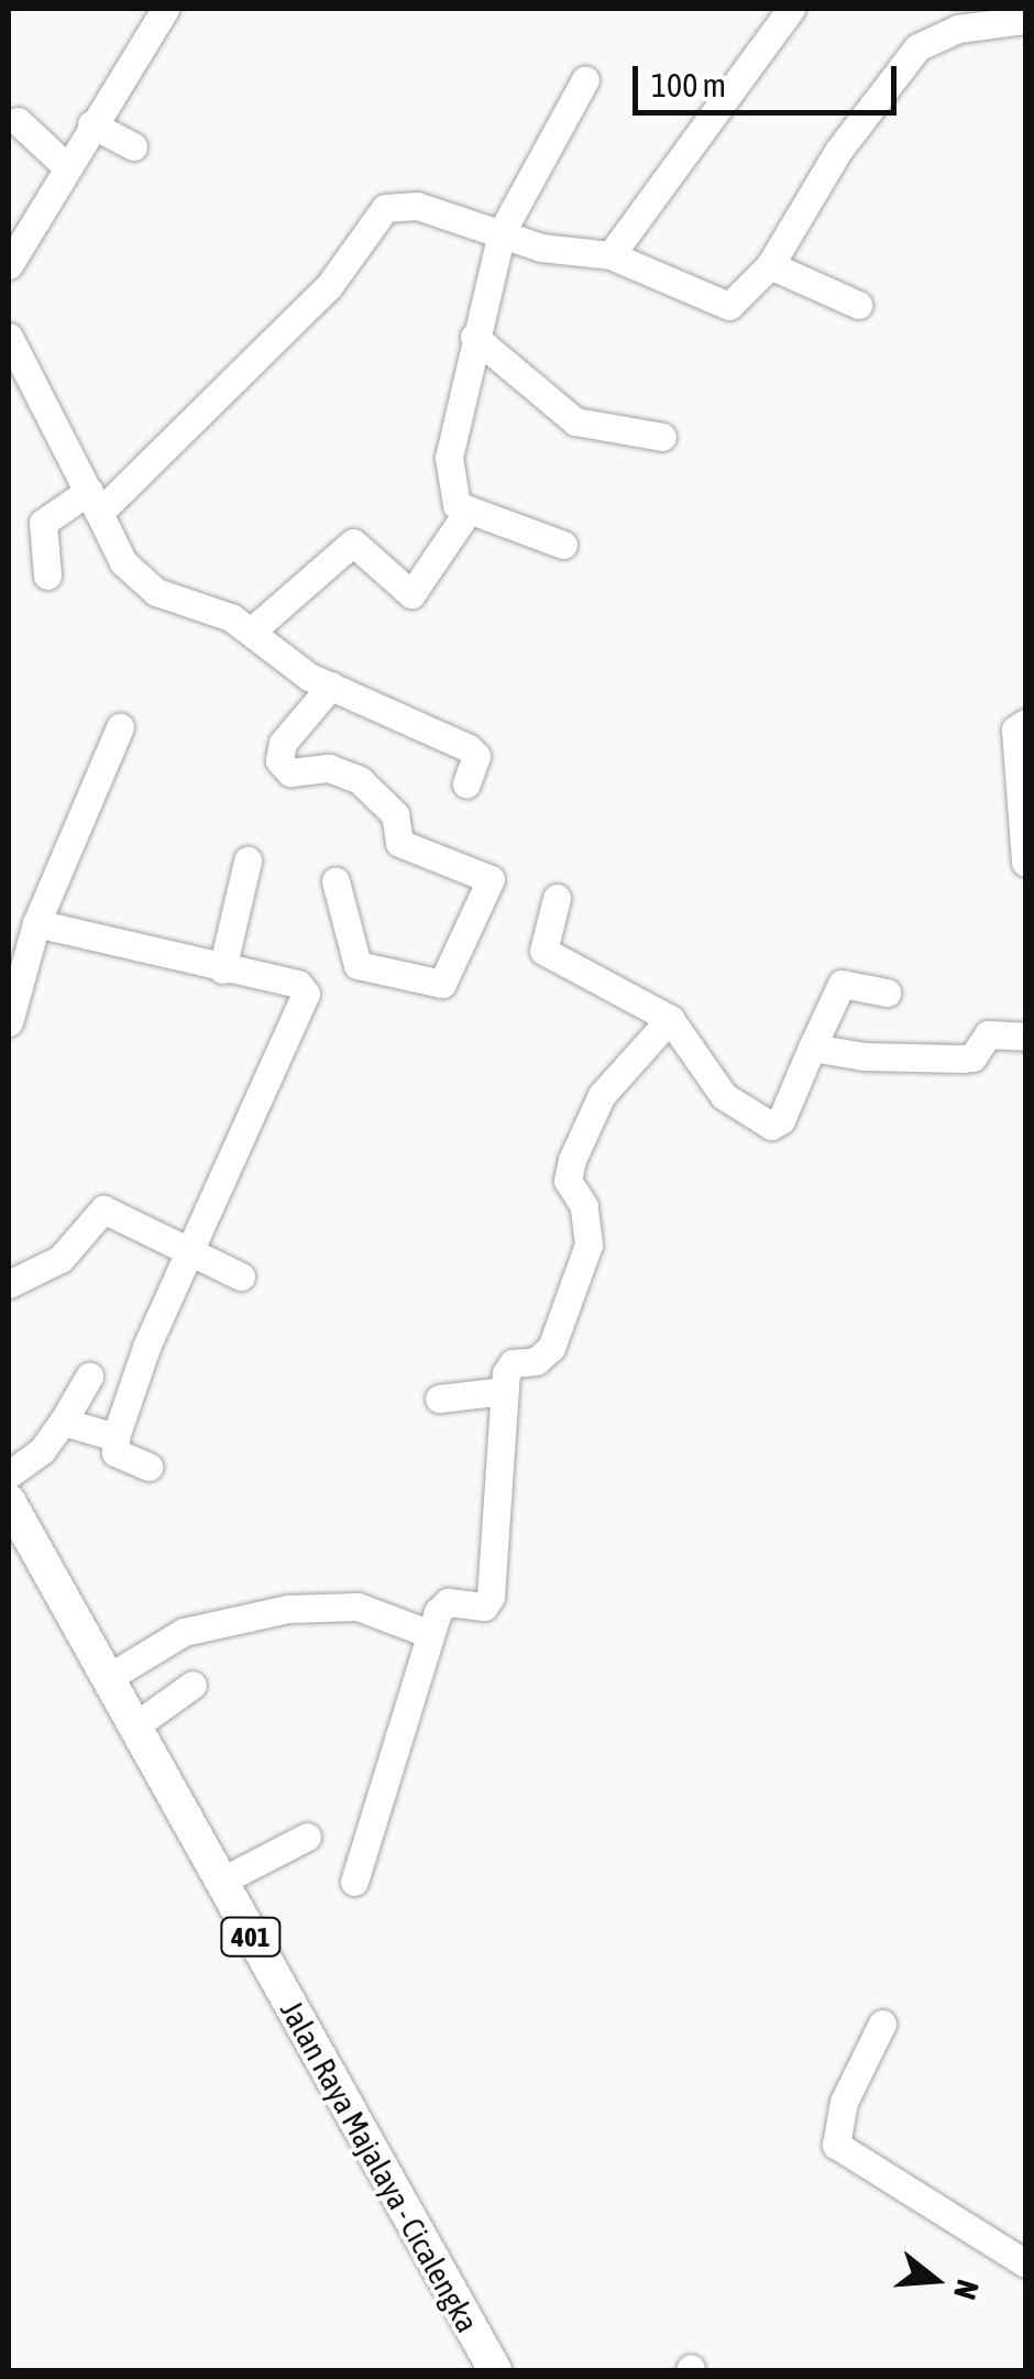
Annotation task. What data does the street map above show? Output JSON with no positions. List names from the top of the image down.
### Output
{
  "streets": {
    "main road": ["401", "Jalan Raya Majalaya - Cicalengka"]
  },
  "scale_bar": "100 m",
  "north": "right"
}
